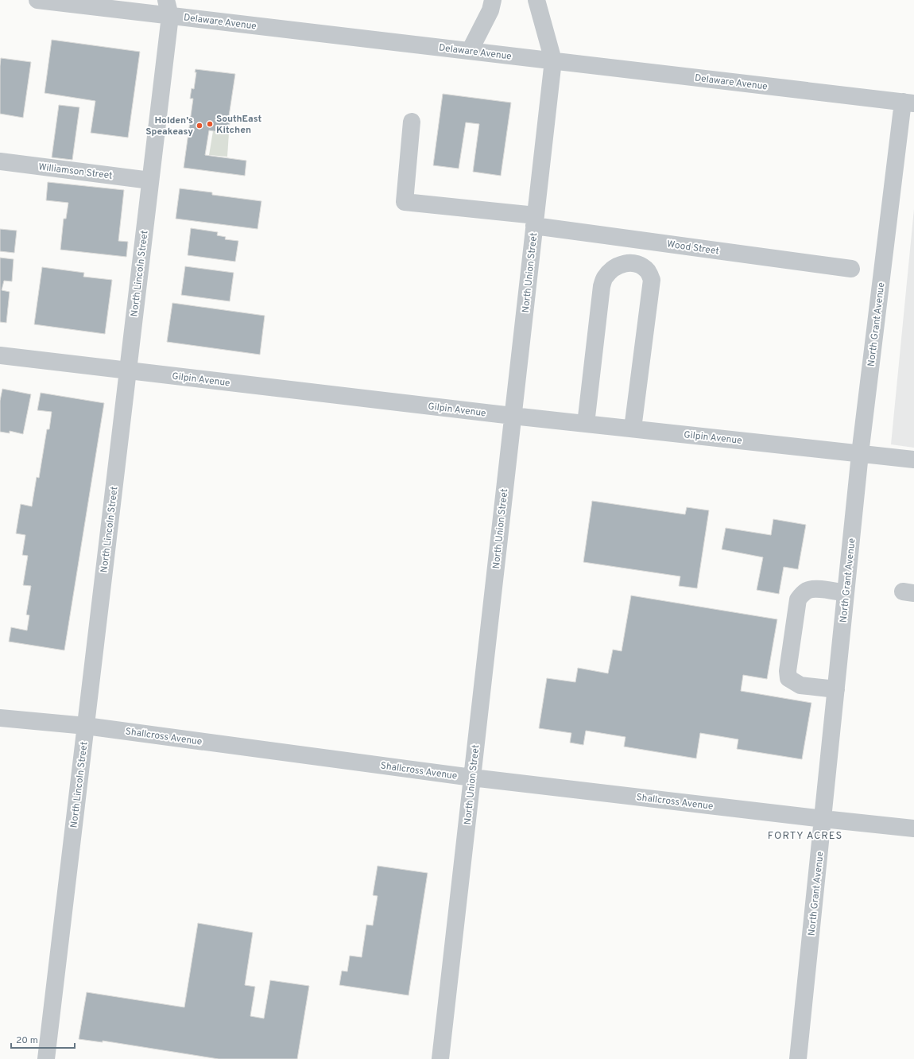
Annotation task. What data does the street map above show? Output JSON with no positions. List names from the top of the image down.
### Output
{
  "streets": {
    "street": [
      "Delaware Avenue",
      "Williamson Street",
      "Wood Street",
      "North Union Street",
      "North Lincoln Street",
      "North Grant Avenue",
      "Gilpin Avenue",
      "Shallcross Avenue"
    ]
  },
  "crossings": [
    ["Delaware Avenue", "North Union Street"],
    ["Delaware Avenue", "North Lincoln Street"],
    ["Delaware Avenue", "North Grant Avenue"],
    ["Williamson Street", "North Lincoln Street"],
    ["Wood Street", "North Union Street"],
    ["North Union Street", "Gilpin Avenue"],
    ["North Union Street", "Shallcross Avenue"],
    ["North Lincoln Street", "Gilpin Avenue"],
    ["North Lincoln Street", "Shallcross Avenue"],
    ["North Grant Avenue", "Gilpin Avenue"],
    ["North Grant Avenue", "Shallcross Avenue"]
  ],
  "districts": ["FORTY ACRES"],
  "places": ["SouthEast Kitchen", "Holden's Speakeasy"],
  "scale_bar": "20 m"
}
